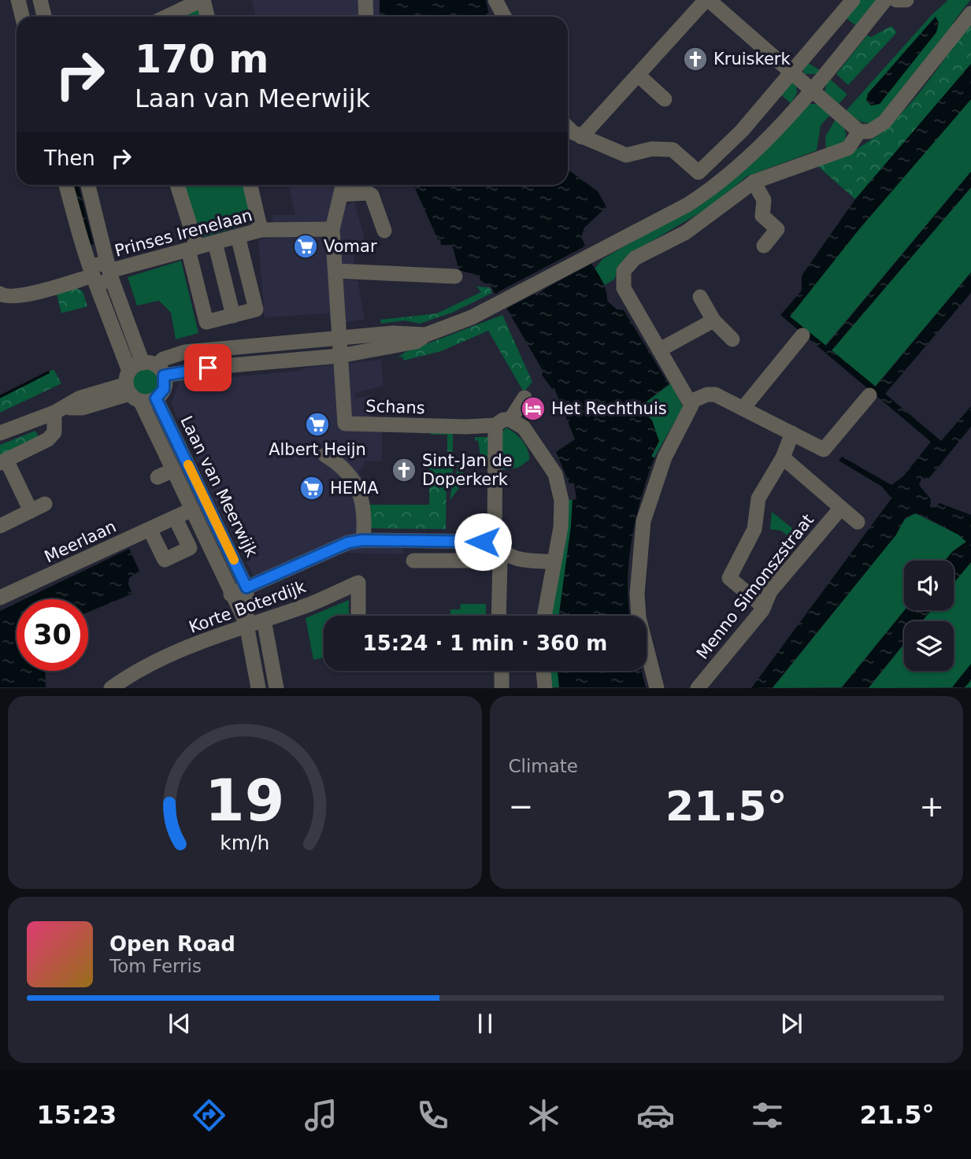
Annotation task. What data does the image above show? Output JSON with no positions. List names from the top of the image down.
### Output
{
  "streets": {
    "street": [
      "Prinses Irenelaan",
      "Schans",
      "Laan van Meerwijk",
      "Meerlaan",
      "Menno Simonszstraat",
      "Korte Boterdijk"
    ]
  },
  "crossings": [
    ["Prinses Irenelaan", "Schans"],
    ["Laan van Meerwijk", "Meerlaan"],
    ["Laan van Meerwijk", "Korte Boterdijk"]
  ],
  "places": {
    "church": ["Kruiskerk", "Sint-Jan de Doperkerk"],
    "supermarket": ["Vomar", "Albert Heijn", "HEMA"],
    "hotel": ["Het Rechthuis"]
  },
  "page": {
    "turn": ["170 m", "Laan van Meerwijk"],
    "then": "Then",
    "limit": "30",
    "trip": "15:24 · 1 min · 360 m",
    "tile": "Climate",
    "heat": ["−", "21.5°", "+"],
    "song": ["Open Road", "Tom Ferris"],
    "tabs": ["15:23", "21.5°"],
    "gauge": ["19", "km/h"]
  }
}
